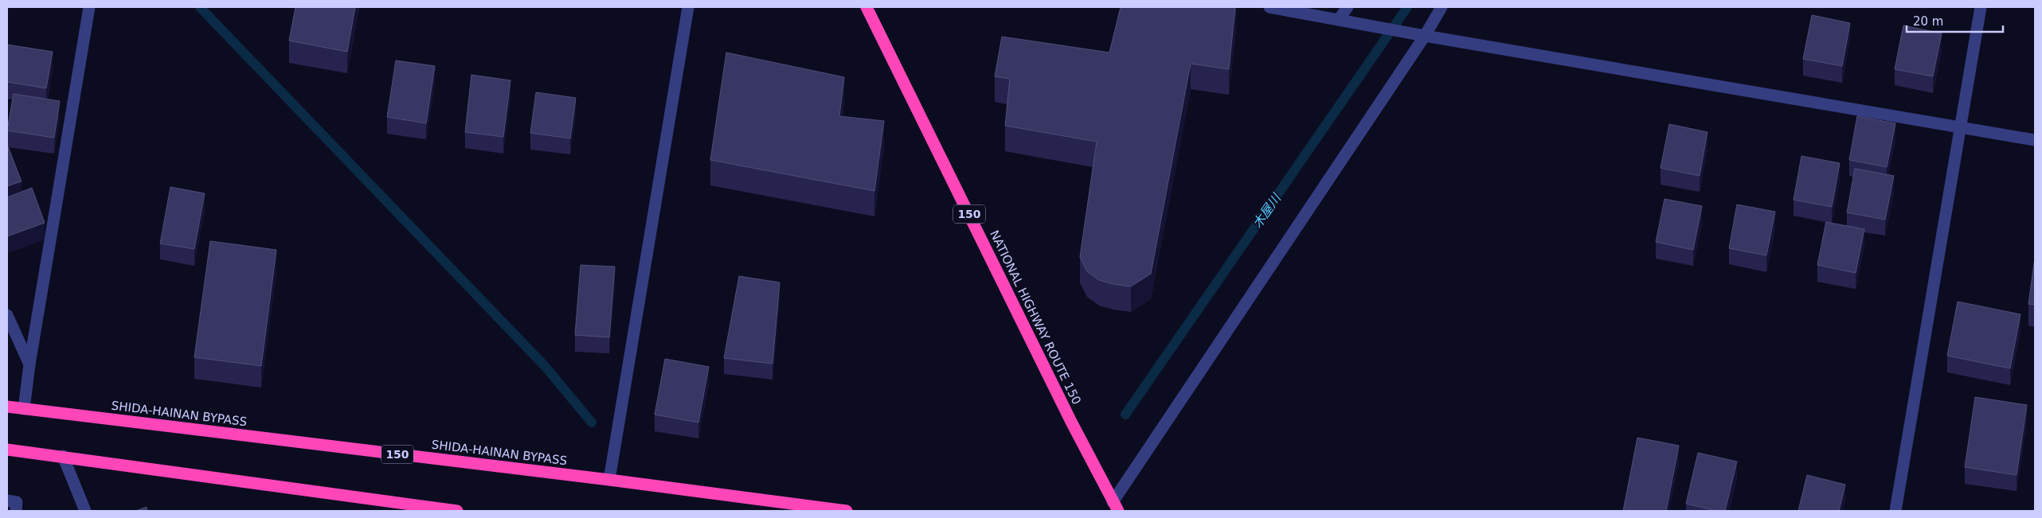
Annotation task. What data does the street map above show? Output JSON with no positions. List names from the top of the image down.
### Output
{
  "streets": {
    "highway": ["150", "NATIONAL HIGHWAY ROUTE 150", "SHIDA-HAINAN BYPASS"]
  },
  "water": ["木屋川"],
  "scale_bar": "20 m"
}
